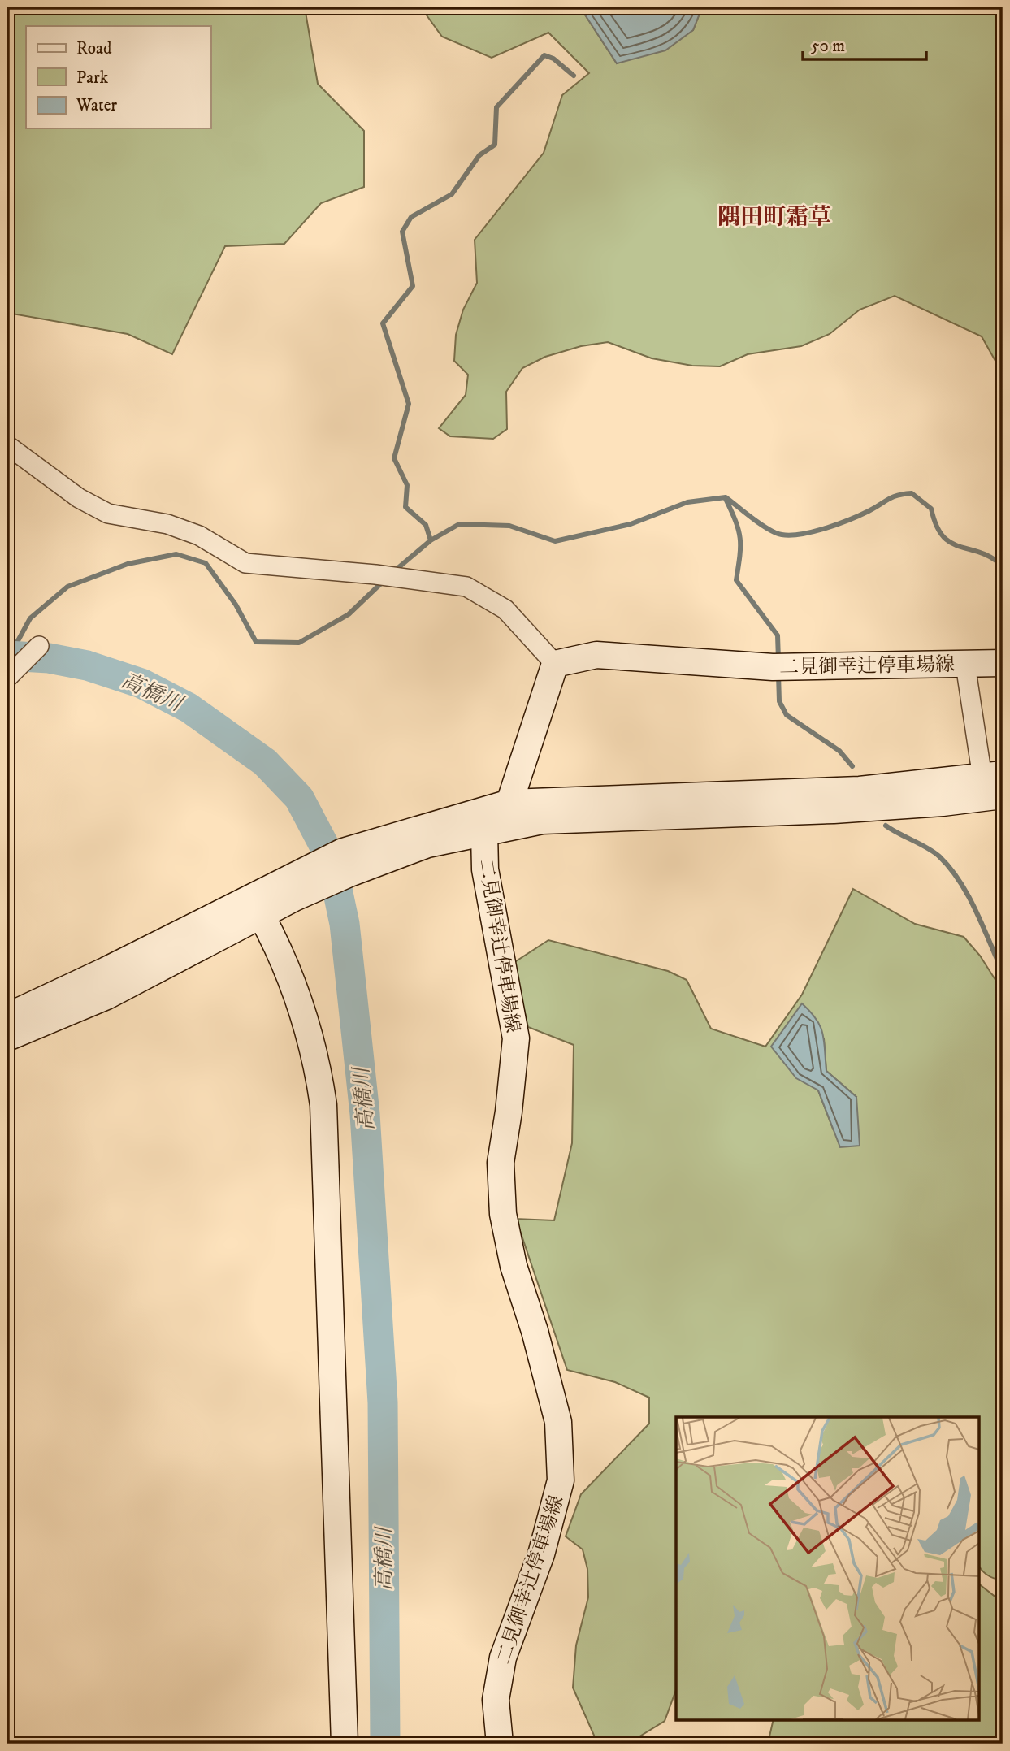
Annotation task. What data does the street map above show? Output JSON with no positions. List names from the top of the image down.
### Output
{
  "streets": {
    "street": ["二見御幸辻停車場線"]
  },
  "districts": ["隅田町霜草"],
  "water": ["高橋川"],
  "legend": ["Road", "Park", "Water"],
  "scale_bar": "50 m"
}
